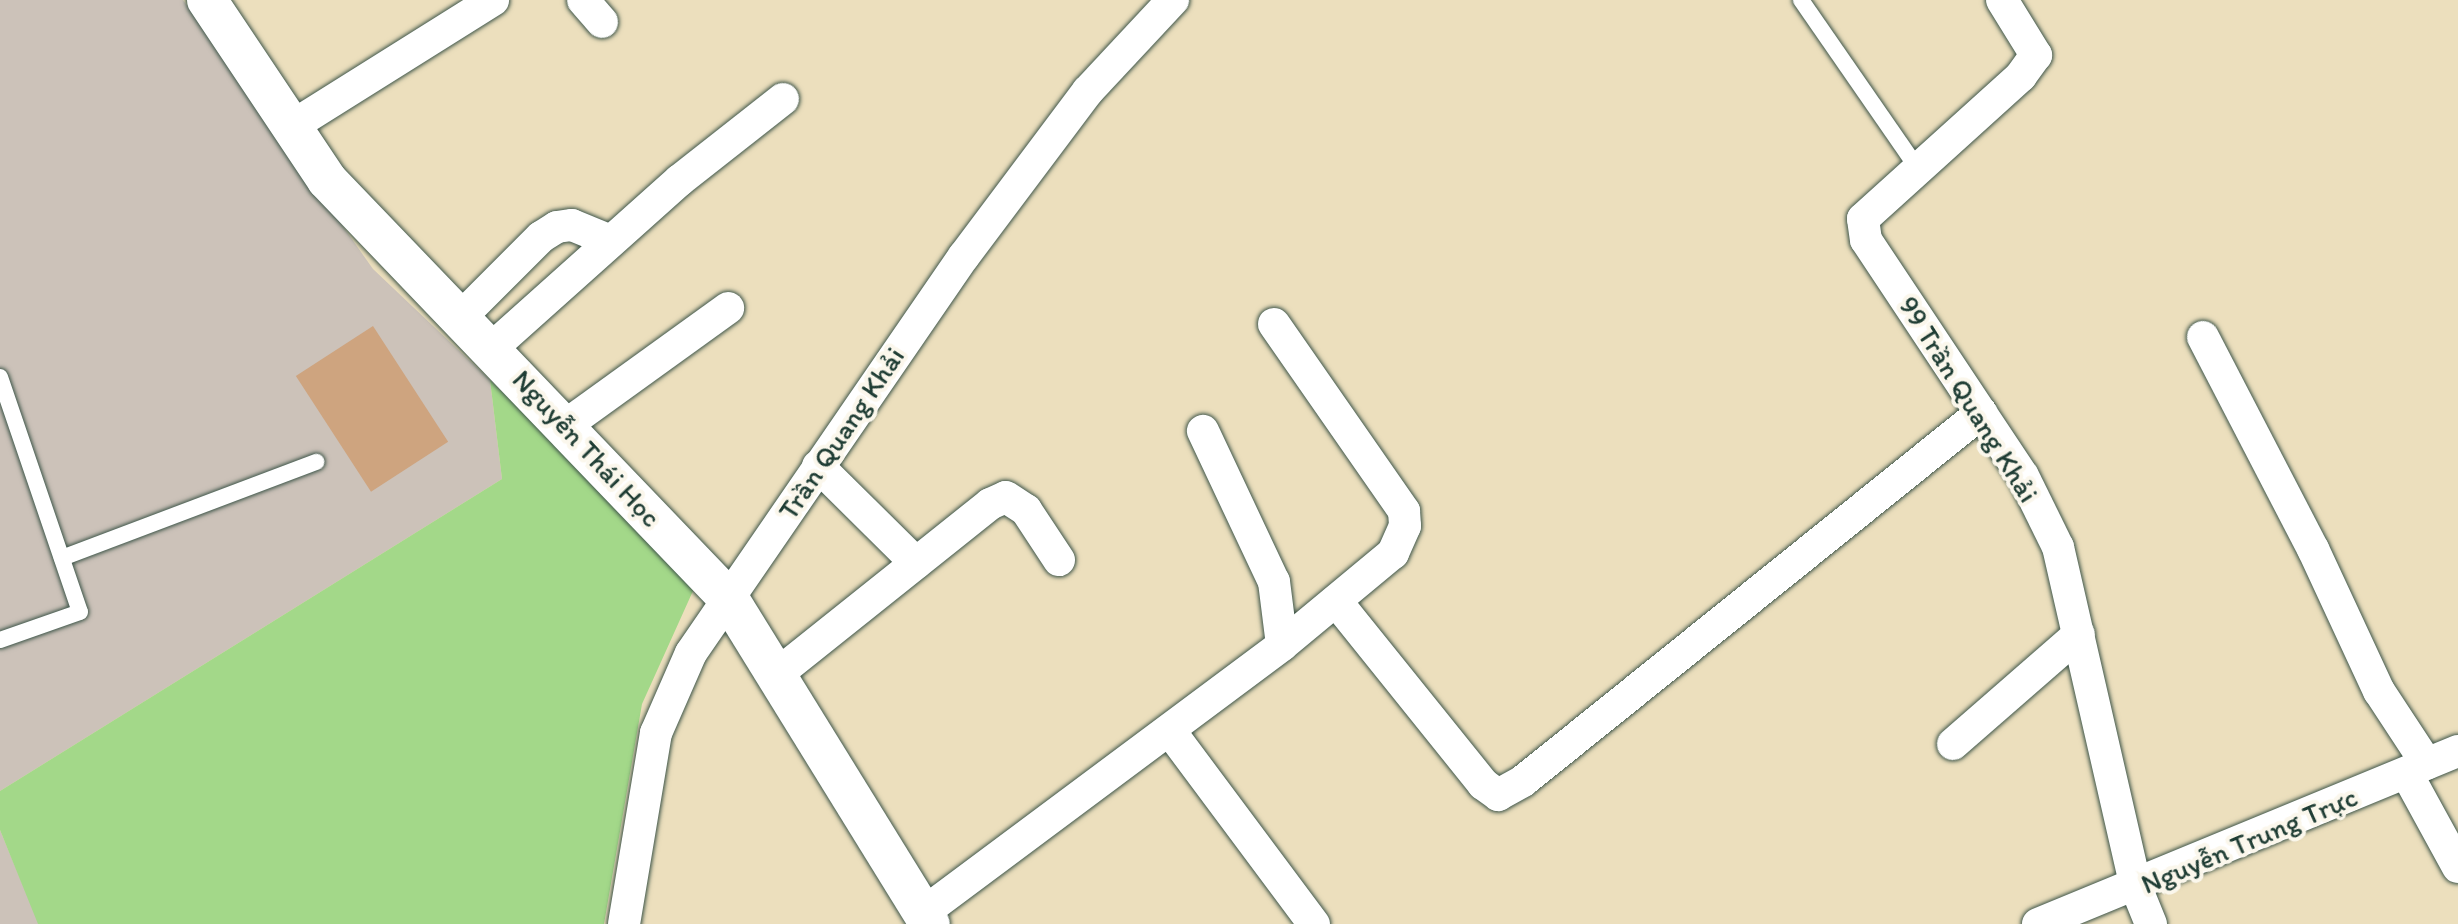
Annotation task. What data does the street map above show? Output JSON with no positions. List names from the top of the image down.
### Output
{
  "streets": {
    "street": [
      "99 Trần Quang Khải",
      "Trần Quang Khải",
      "Nguyễn Thái Học",
      "Nguyễn Trung Trực"
    ]
  },
  "crossings": [
    ["99 Trần Quang Khải", "Nguyễn Trung Trực"],
    ["Trần Quang Khải", "Nguyễn Thái Học"]
  ]
}
